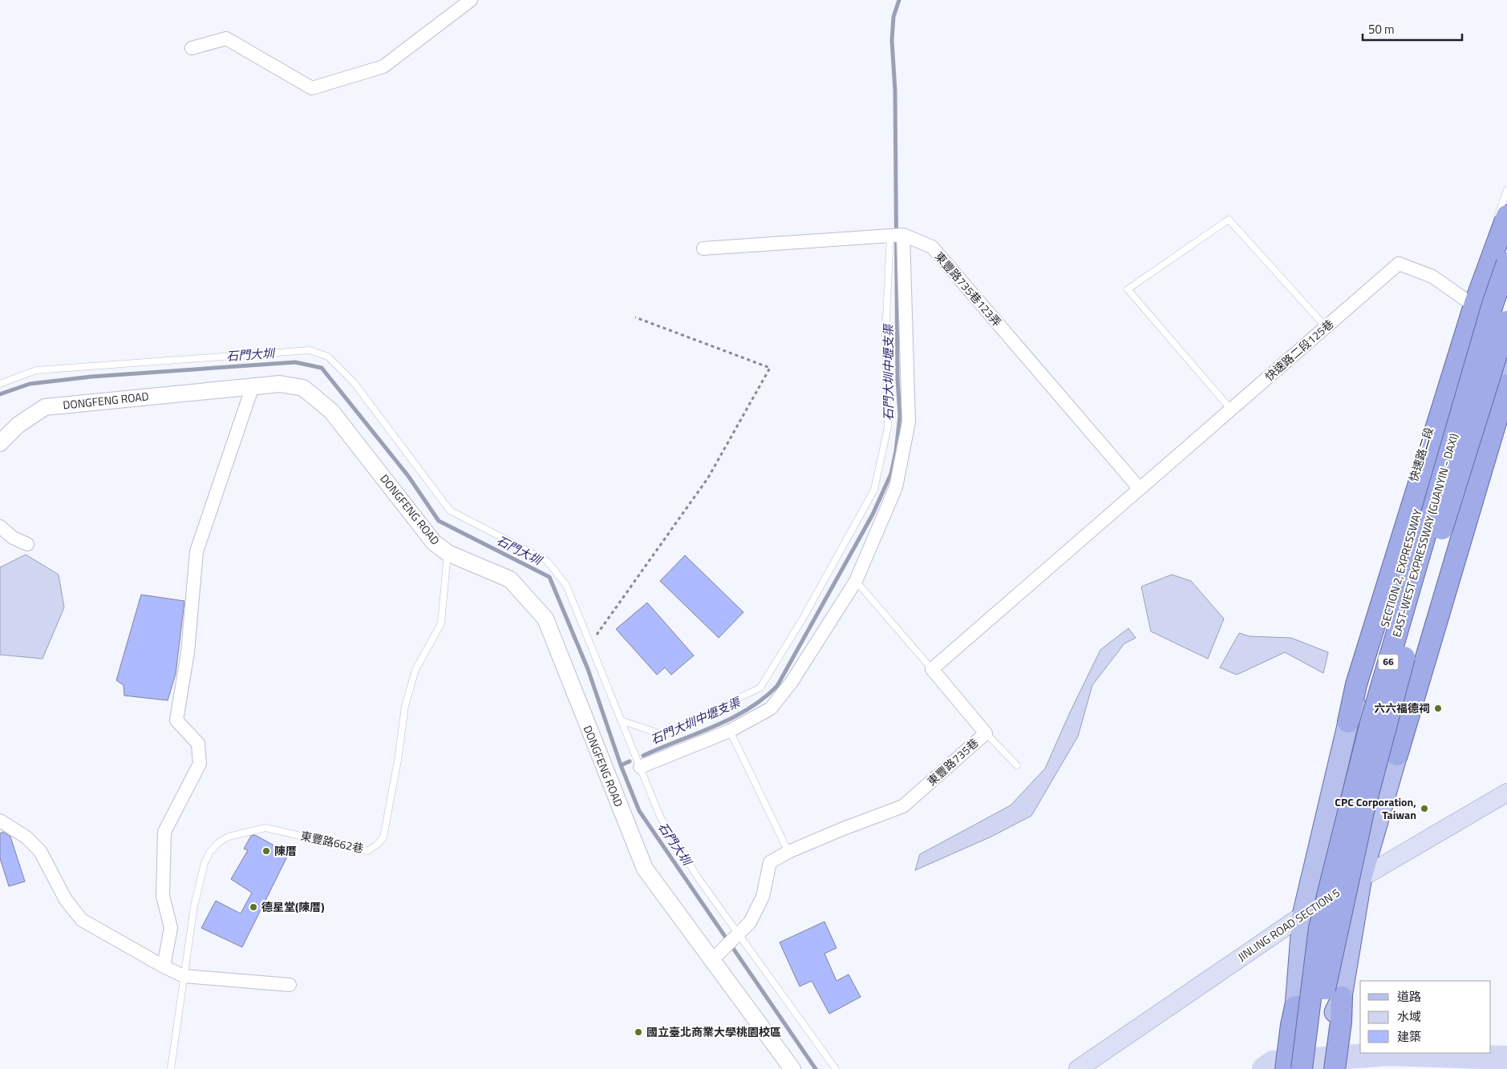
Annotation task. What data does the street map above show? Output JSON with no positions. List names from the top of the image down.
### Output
{
  "streets": {
    "highway": ["EAST-WEST EXPRESSWAY (GUANYIN - DAXI)", "66"],
    "main road": ["SECTION 2, EXPRESSWAY", "JINLING ROAD SECTION 5"],
    "street": [
      "東豐路735巷123弄",
      "快速路二段125巷",
      "DONGFENG ROAD",
      "東豐路735巷"
    ],
    "lane": ["快速路二段", "東豐路662巷"]
  },
  "crossings": [
    ["東豐路735巷123弄", "快速路二段125巷"],
    ["DONGFENG ROAD", "東豐路735巷"],
    ["DONGFENG ROAD", "東豐路662巷"],
    ["快速路二段", "SECTION 2, EXPRESSWAY"],
    ["SECTION 2, EXPRESSWAY", "66"],
    ["SECTION 2, EXPRESSWAY", "JINLING ROAD SECTION 5"],
    ["66", "JINLING ROAD SECTION 5"]
  ],
  "water": ["石門大圳", "石門大圳中壢支渠"],
  "places": [
    "六六福德祠",
    "CPC Corporation, Taiwan",
    "陳厝",
    "德星堂(陳厝)",
    "國立臺北商業大學桃園校區"
  ],
  "legend": ["道路", "水域", "建築"],
  "scale_bar": "50 m"
}
